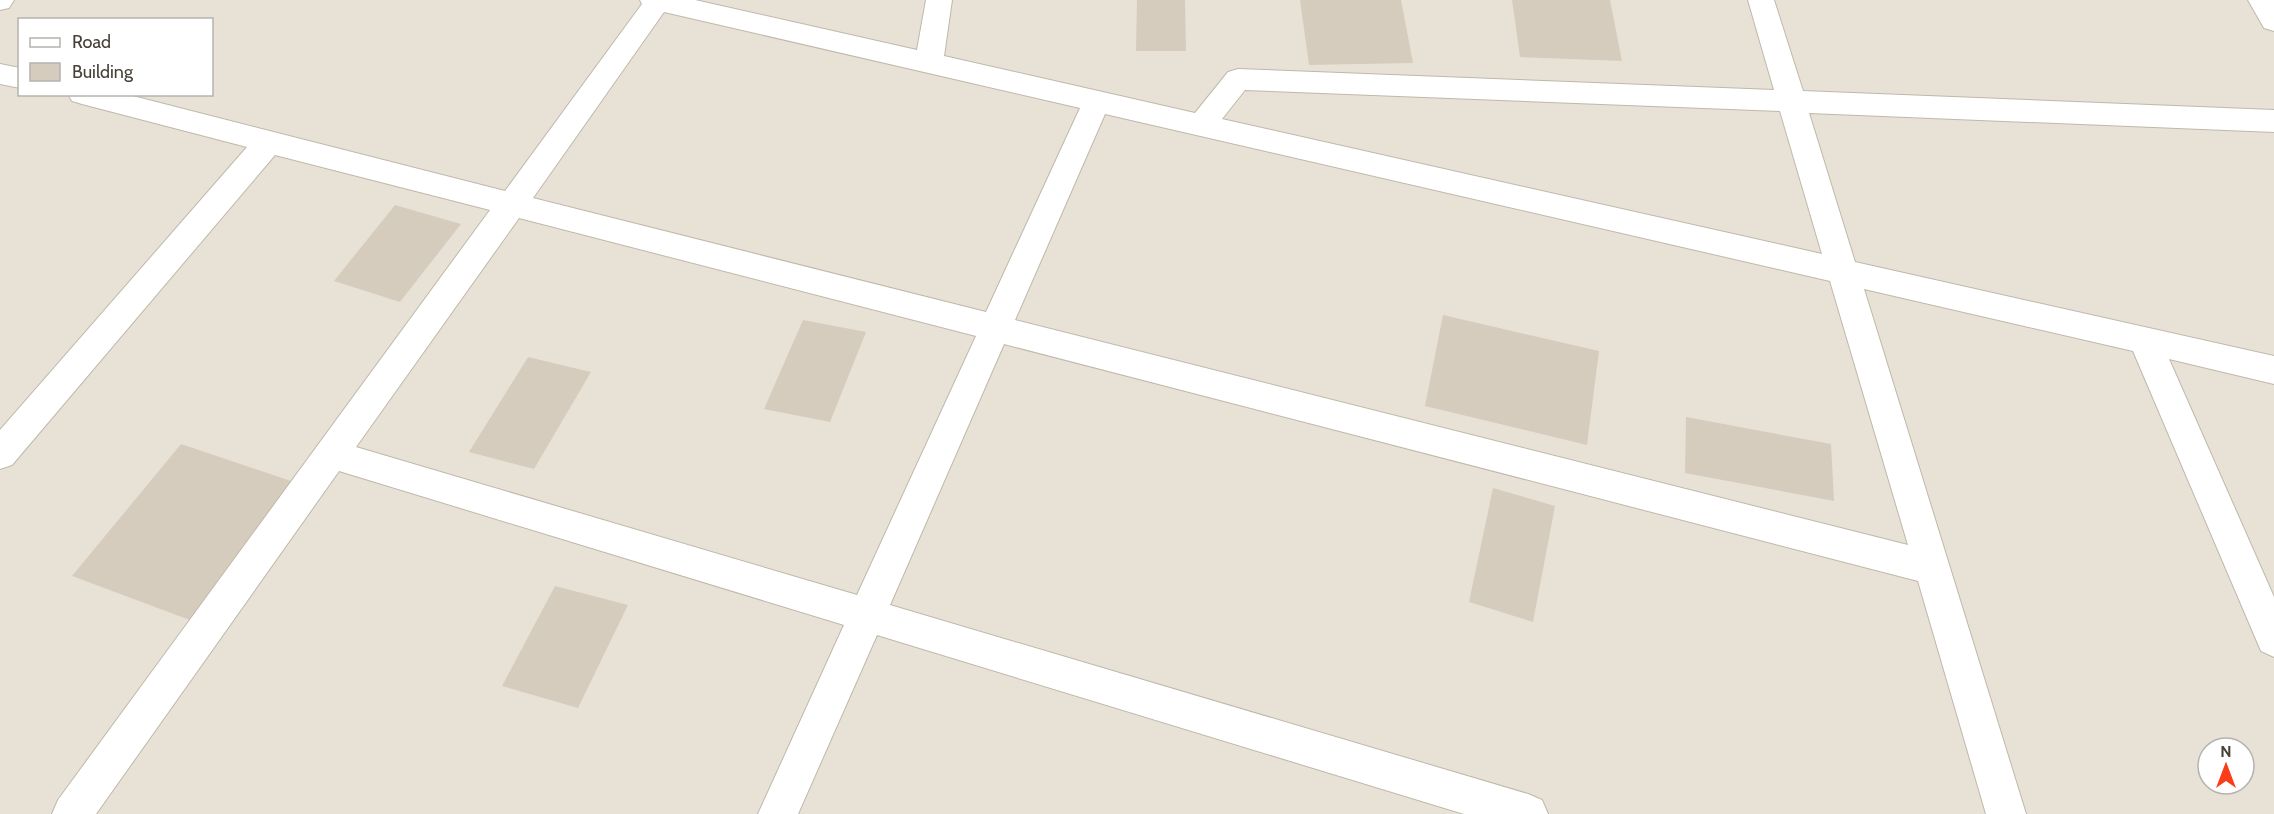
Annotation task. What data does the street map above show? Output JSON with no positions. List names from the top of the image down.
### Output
{
  "legend": ["Road", "Building"],
  "north": "top"
}
